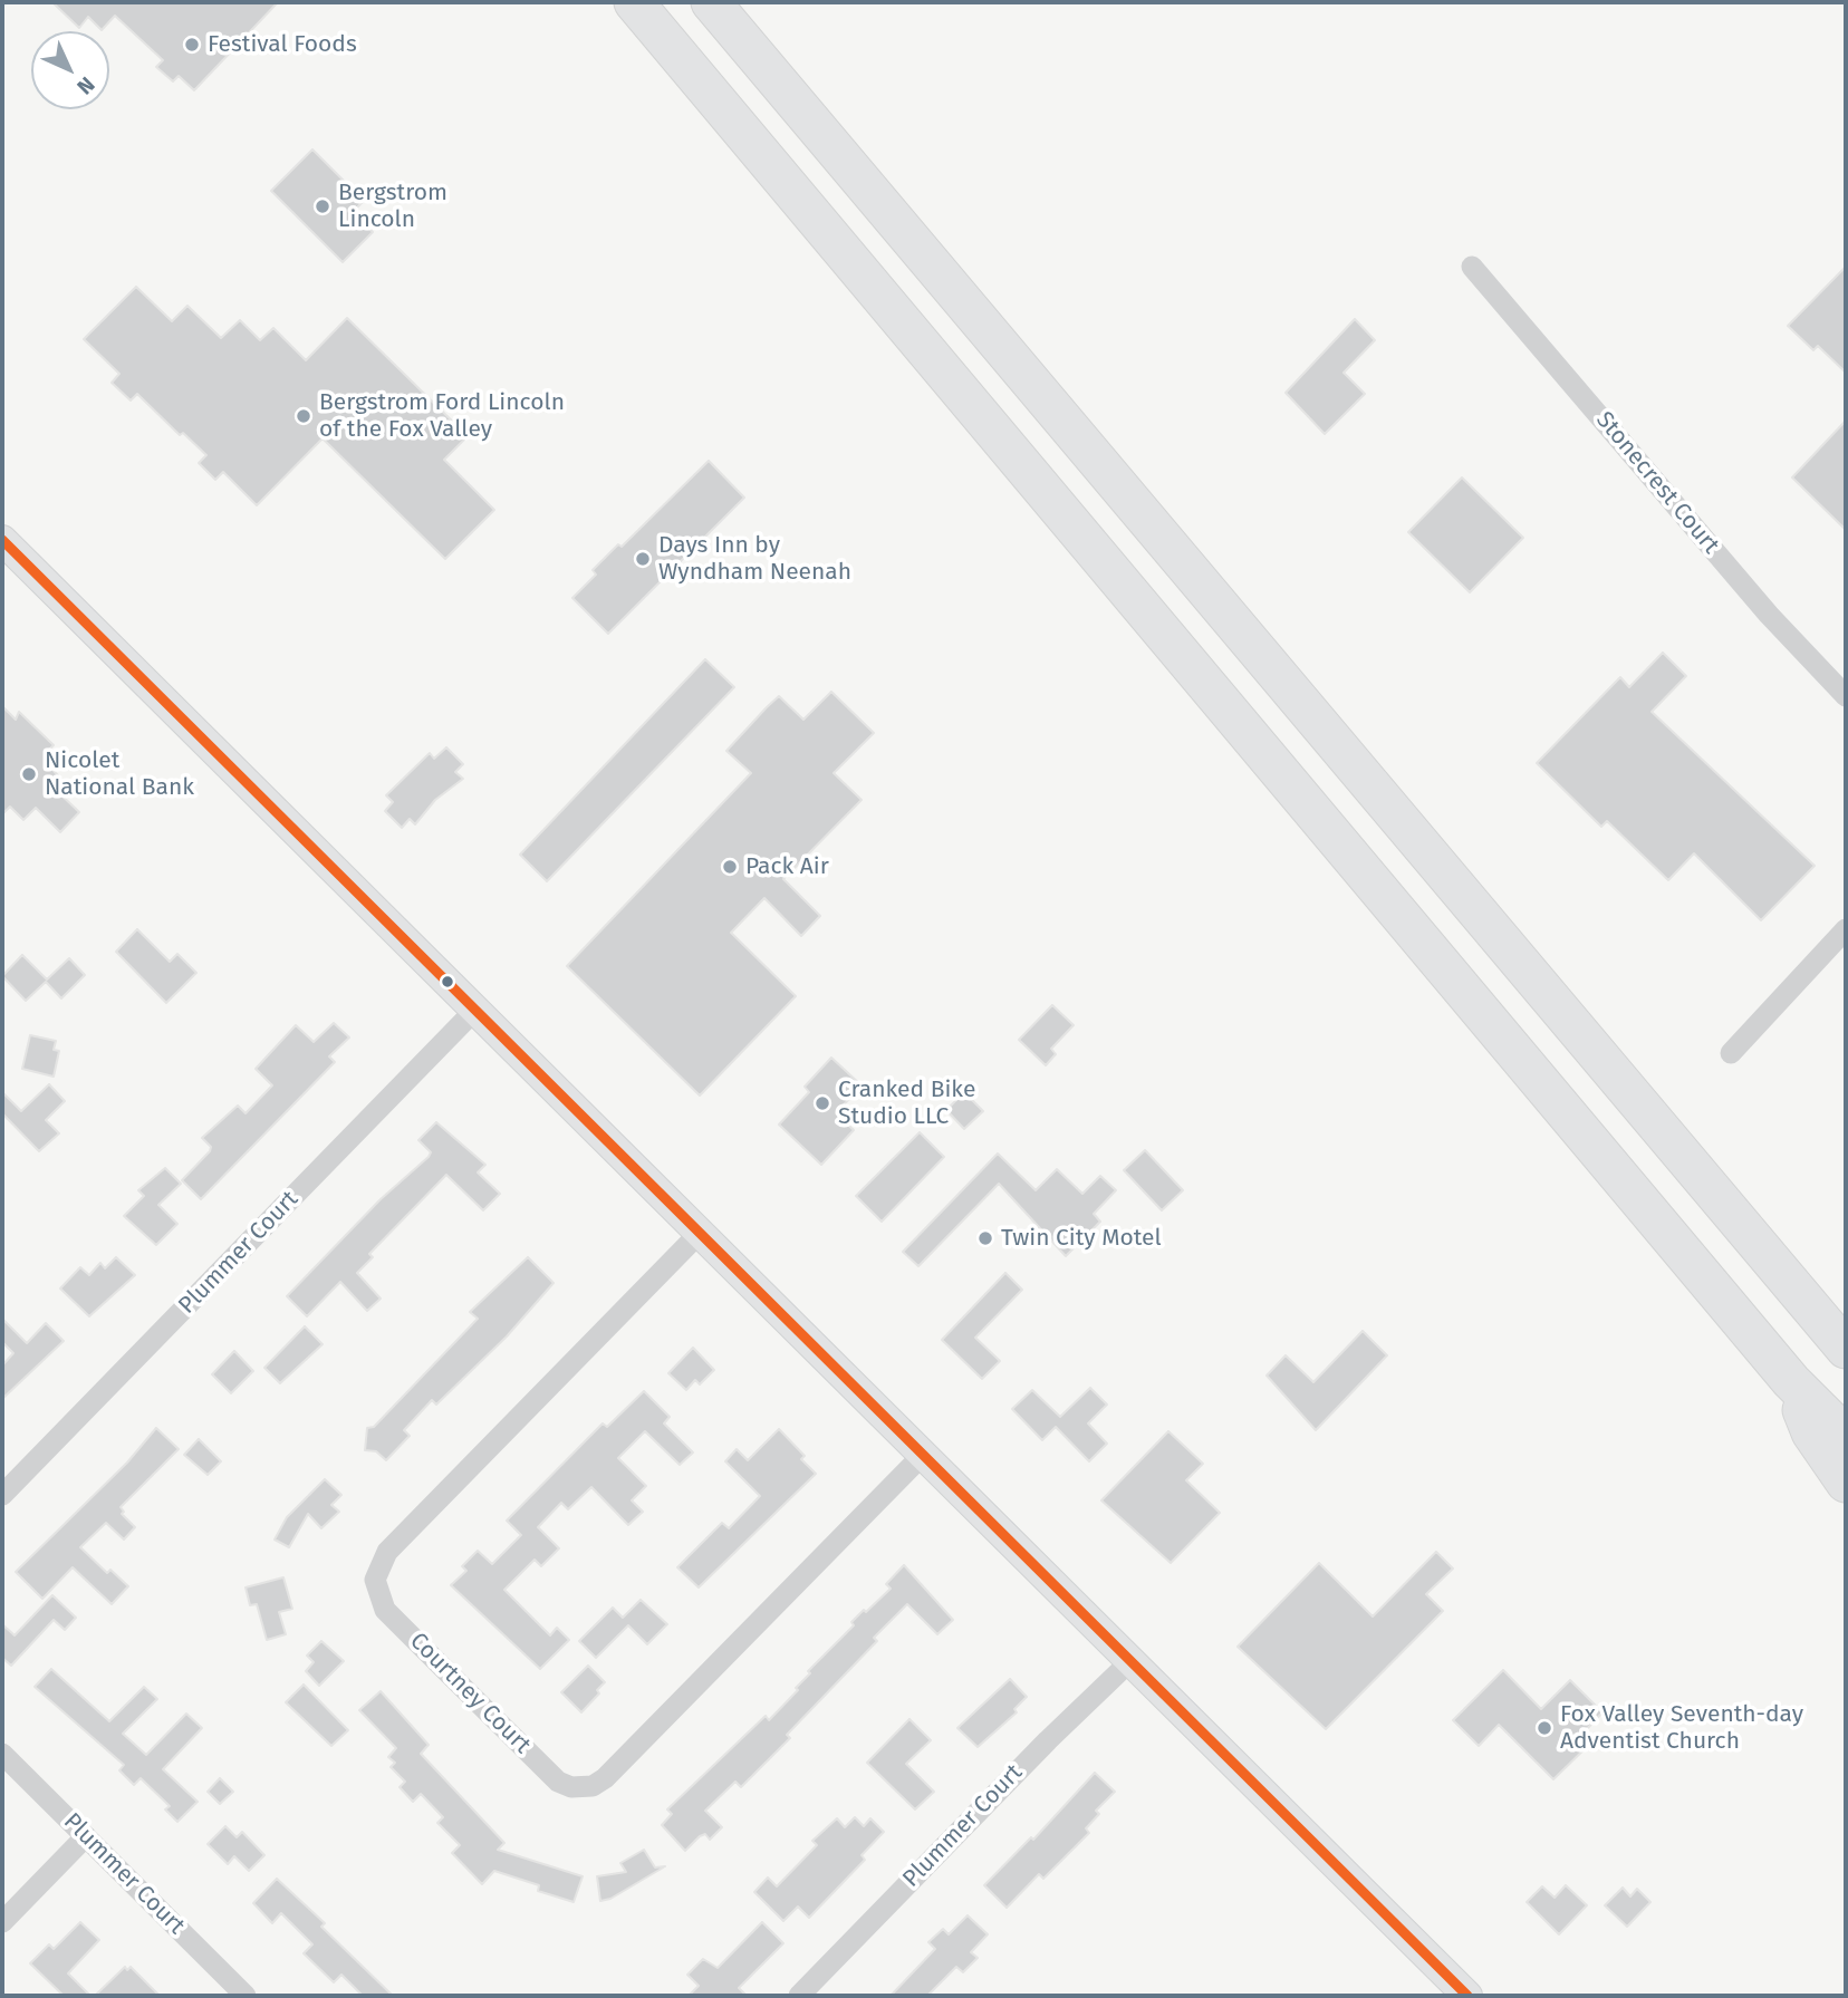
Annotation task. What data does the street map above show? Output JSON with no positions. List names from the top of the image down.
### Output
{
  "streets": {
    "street": ["Stonecrest Court", "Plummer Court", "Courtney Court"]
  },
  "places": [
    "Festival Foods",
    "Bergstrom Lincoln",
    "Bergstrom Ford Lincoln of the Fox Valley",
    "Days Inn by Wyndham Neenah",
    "Nicolet National Bank",
    "Pack Air",
    "Cranked Bike Studio LLC",
    "Twin City Motel",
    "Fox Valley Seventh-day Adventist Church"
  ],
  "north": "bottom right"
}
